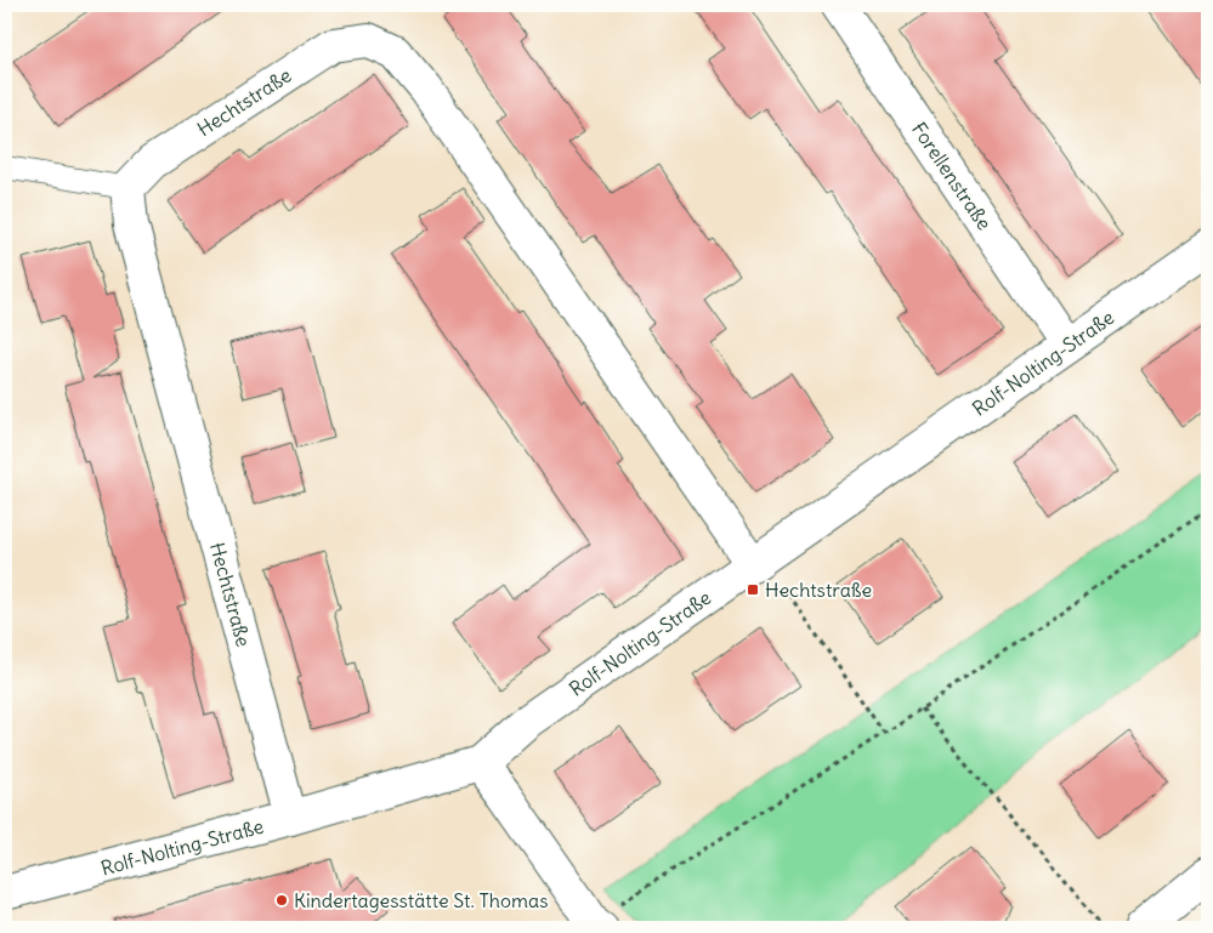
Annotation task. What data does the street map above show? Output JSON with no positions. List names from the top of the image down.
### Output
{
  "streets": {
    "street": ["Hechtstraße", "Forellenstraße", "Rolf-Nolting-Straße"]
  },
  "crossings": [
    ["Hechtstraße", "Rolf-Nolting-Straße"],
    ["Forellenstraße", "Rolf-Nolting-Straße"]
  ],
  "places": {
    "transit": ["Hechtstraße"],
    "other": ["Kindertagesstätte St. Thomas"]
  }
}
